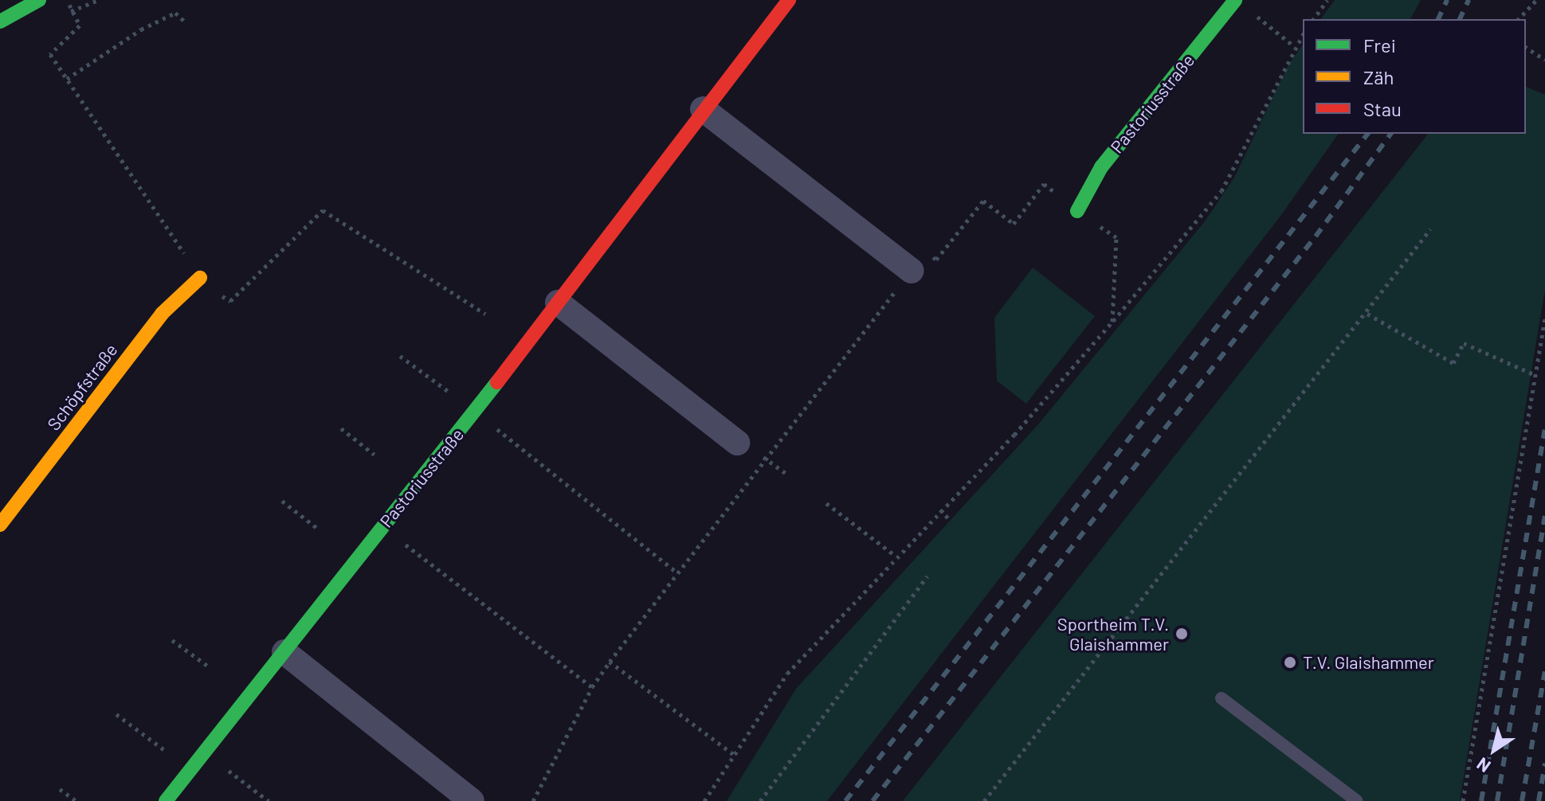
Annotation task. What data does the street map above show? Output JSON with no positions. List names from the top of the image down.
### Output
{
  "streets": {
    "street": ["Pastoriusstraße", "Schöpfstraße"]
  },
  "places": ["Sportheim T.V. Glaishammer", "T.V. Glaishammer"],
  "legend": ["Frei", "Zäh", "Stau"],
  "north": "bottom left"
}
